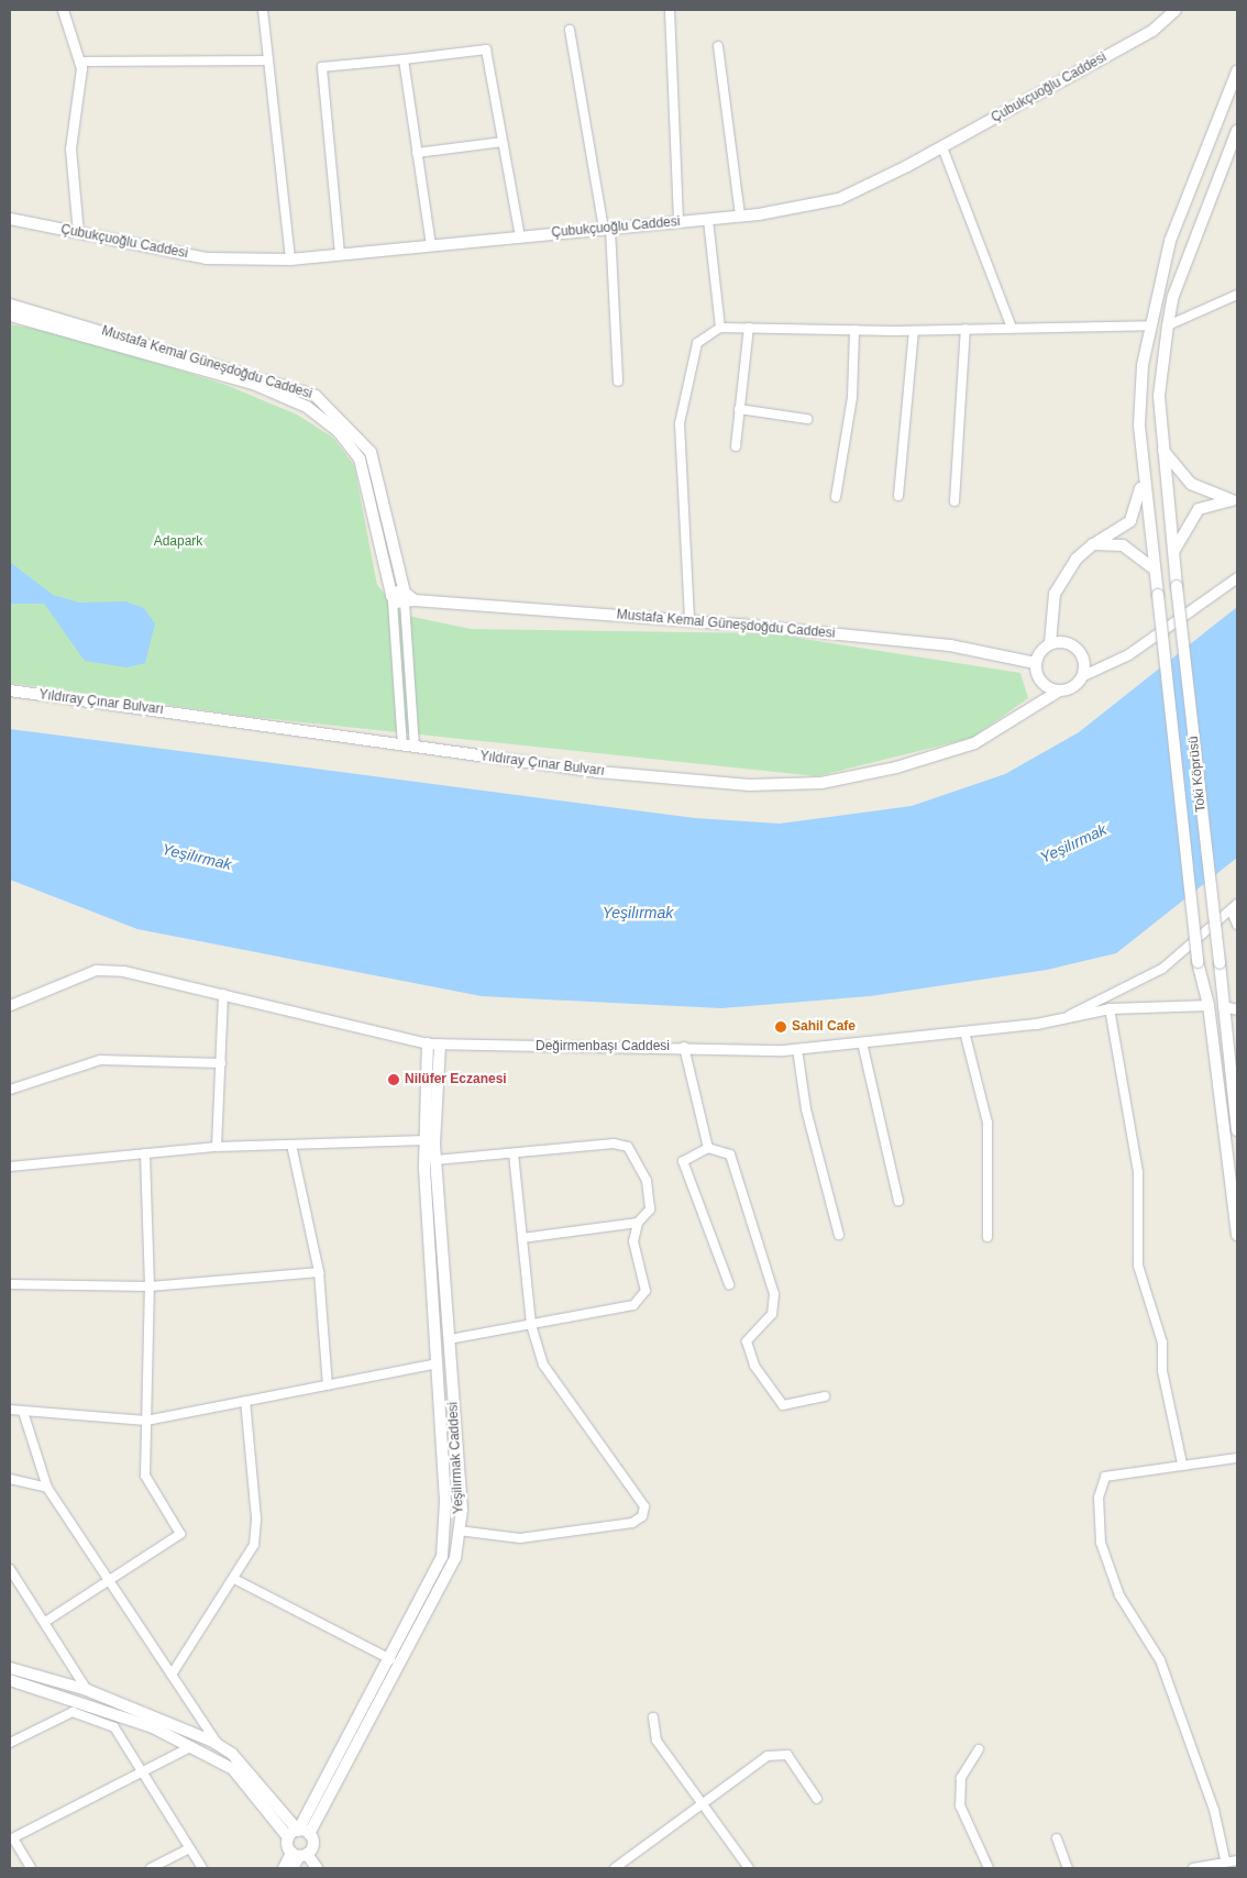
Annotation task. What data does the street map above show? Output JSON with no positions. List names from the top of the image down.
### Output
{
  "streets": {
    "main road": [
      "Çubukçuoğlu Caddesi",
      "Mustafa Kemal Güneşdoğdu Caddesi",
      "Yıldıray Çınar Bulvarı",
      "Toki Köprüsü",
      "Yeşilırmak Caddesi"
    ],
    "street": ["Değirmenbaşı Caddesi"]
  },
  "crossings": [
    ["Mustafa Kemal Güneşdoğdu Caddesi", "Yıldıray Çınar Bulvarı"],
    ["Değirmenbaşı Caddesi", "Yeşilırmak Caddesi"]
  ],
  "water": ["Yeşilırmak"],
  "parks": ["Adapark"],
  "places": ["Sahil Cafe", "Nilüfer Eczanesi"]
}
